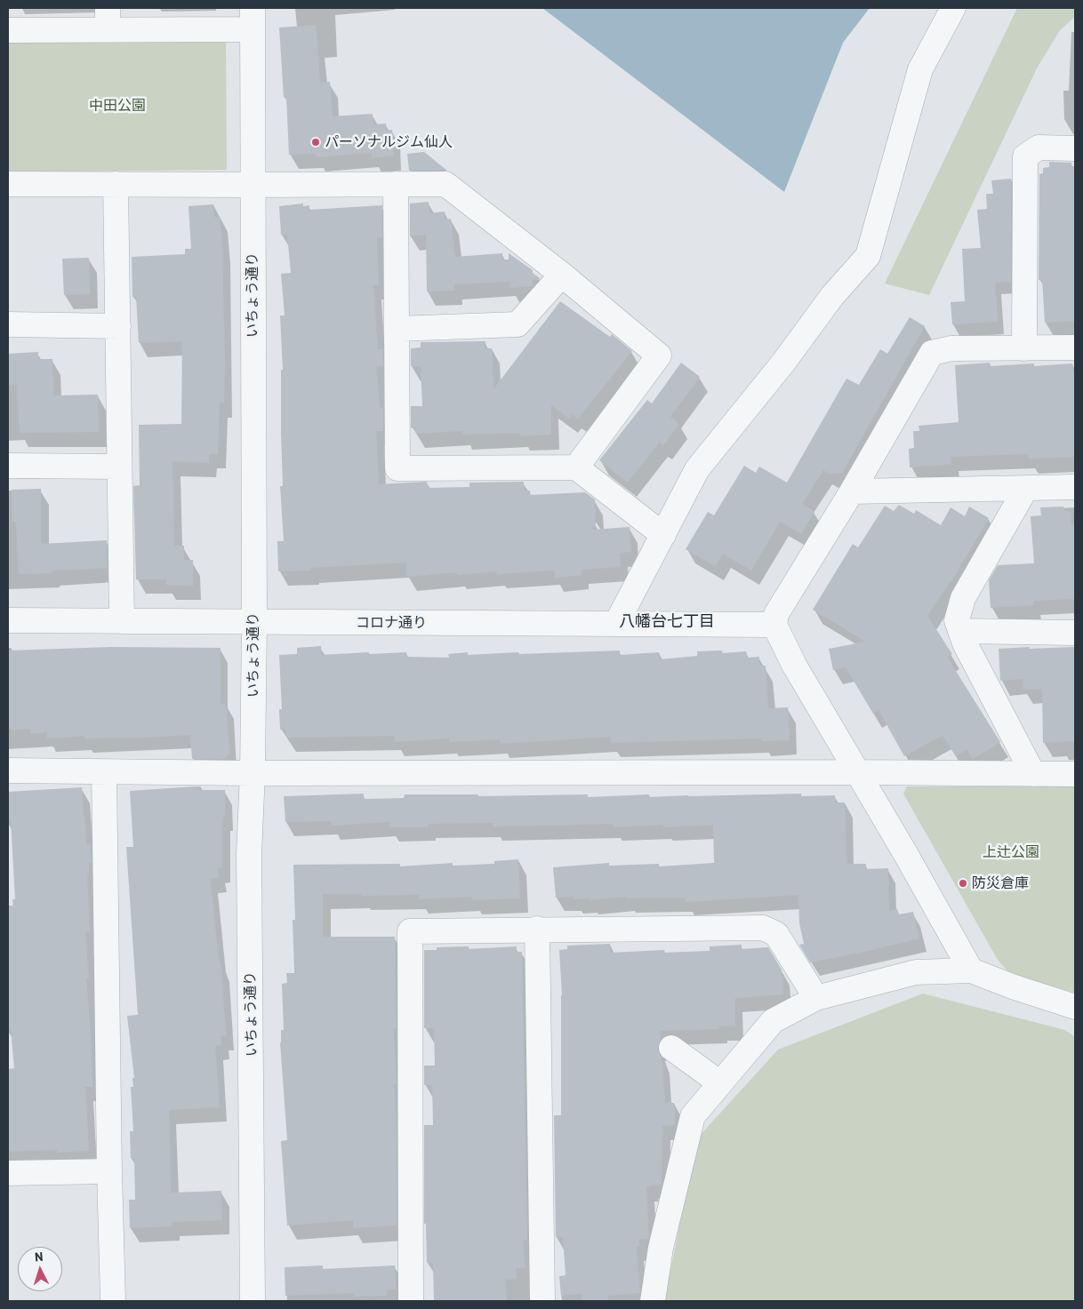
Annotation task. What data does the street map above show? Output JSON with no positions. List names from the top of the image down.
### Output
{
  "streets": {
    "street": ["いちょう通り", "コロナ通り"]
  },
  "crossings": [
    ["いちょう通り", "コロナ通り"]
  ],
  "districts": ["八幡台七丁目"],
  "parks": ["中田公園", "上辻公園"],
  "places": ["パーソナルジム仙人", "防災倉庫"],
  "north": "top"
}
